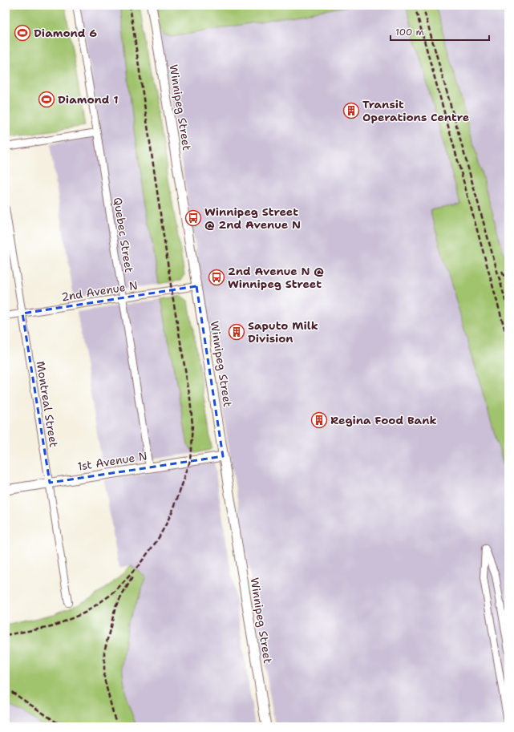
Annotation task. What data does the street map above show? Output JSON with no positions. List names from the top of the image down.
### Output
{
  "streets": {
    "main road": ["Winnipeg Street", "1st Avenue N"],
    "street": ["Quebec Street", "2nd Avenue N", "Montreal Street"]
  },
  "crossings": [
    ["Winnipeg Street", "2nd Avenue N"],
    ["Winnipeg Street", "1st Avenue N"],
    ["Quebec Street", "2nd Avenue N"],
    ["Quebec Street", "1st Avenue N"],
    ["2nd Avenue N", "Montreal Street"],
    ["Montreal Street", "1st Avenue N"]
  ],
  "places": {
    "sports": ["Diamond 6", "Diamond 1"],
    "building": ["Transit Operations Centre", "Saputo Milk Division", "Regina Food Bank"],
    "bus stop": ["Winnipeg Street @ 2nd Avenue N", "2nd Avenue N @ Winnipeg Street"]
  },
  "scale_bar": "100 m"
}
